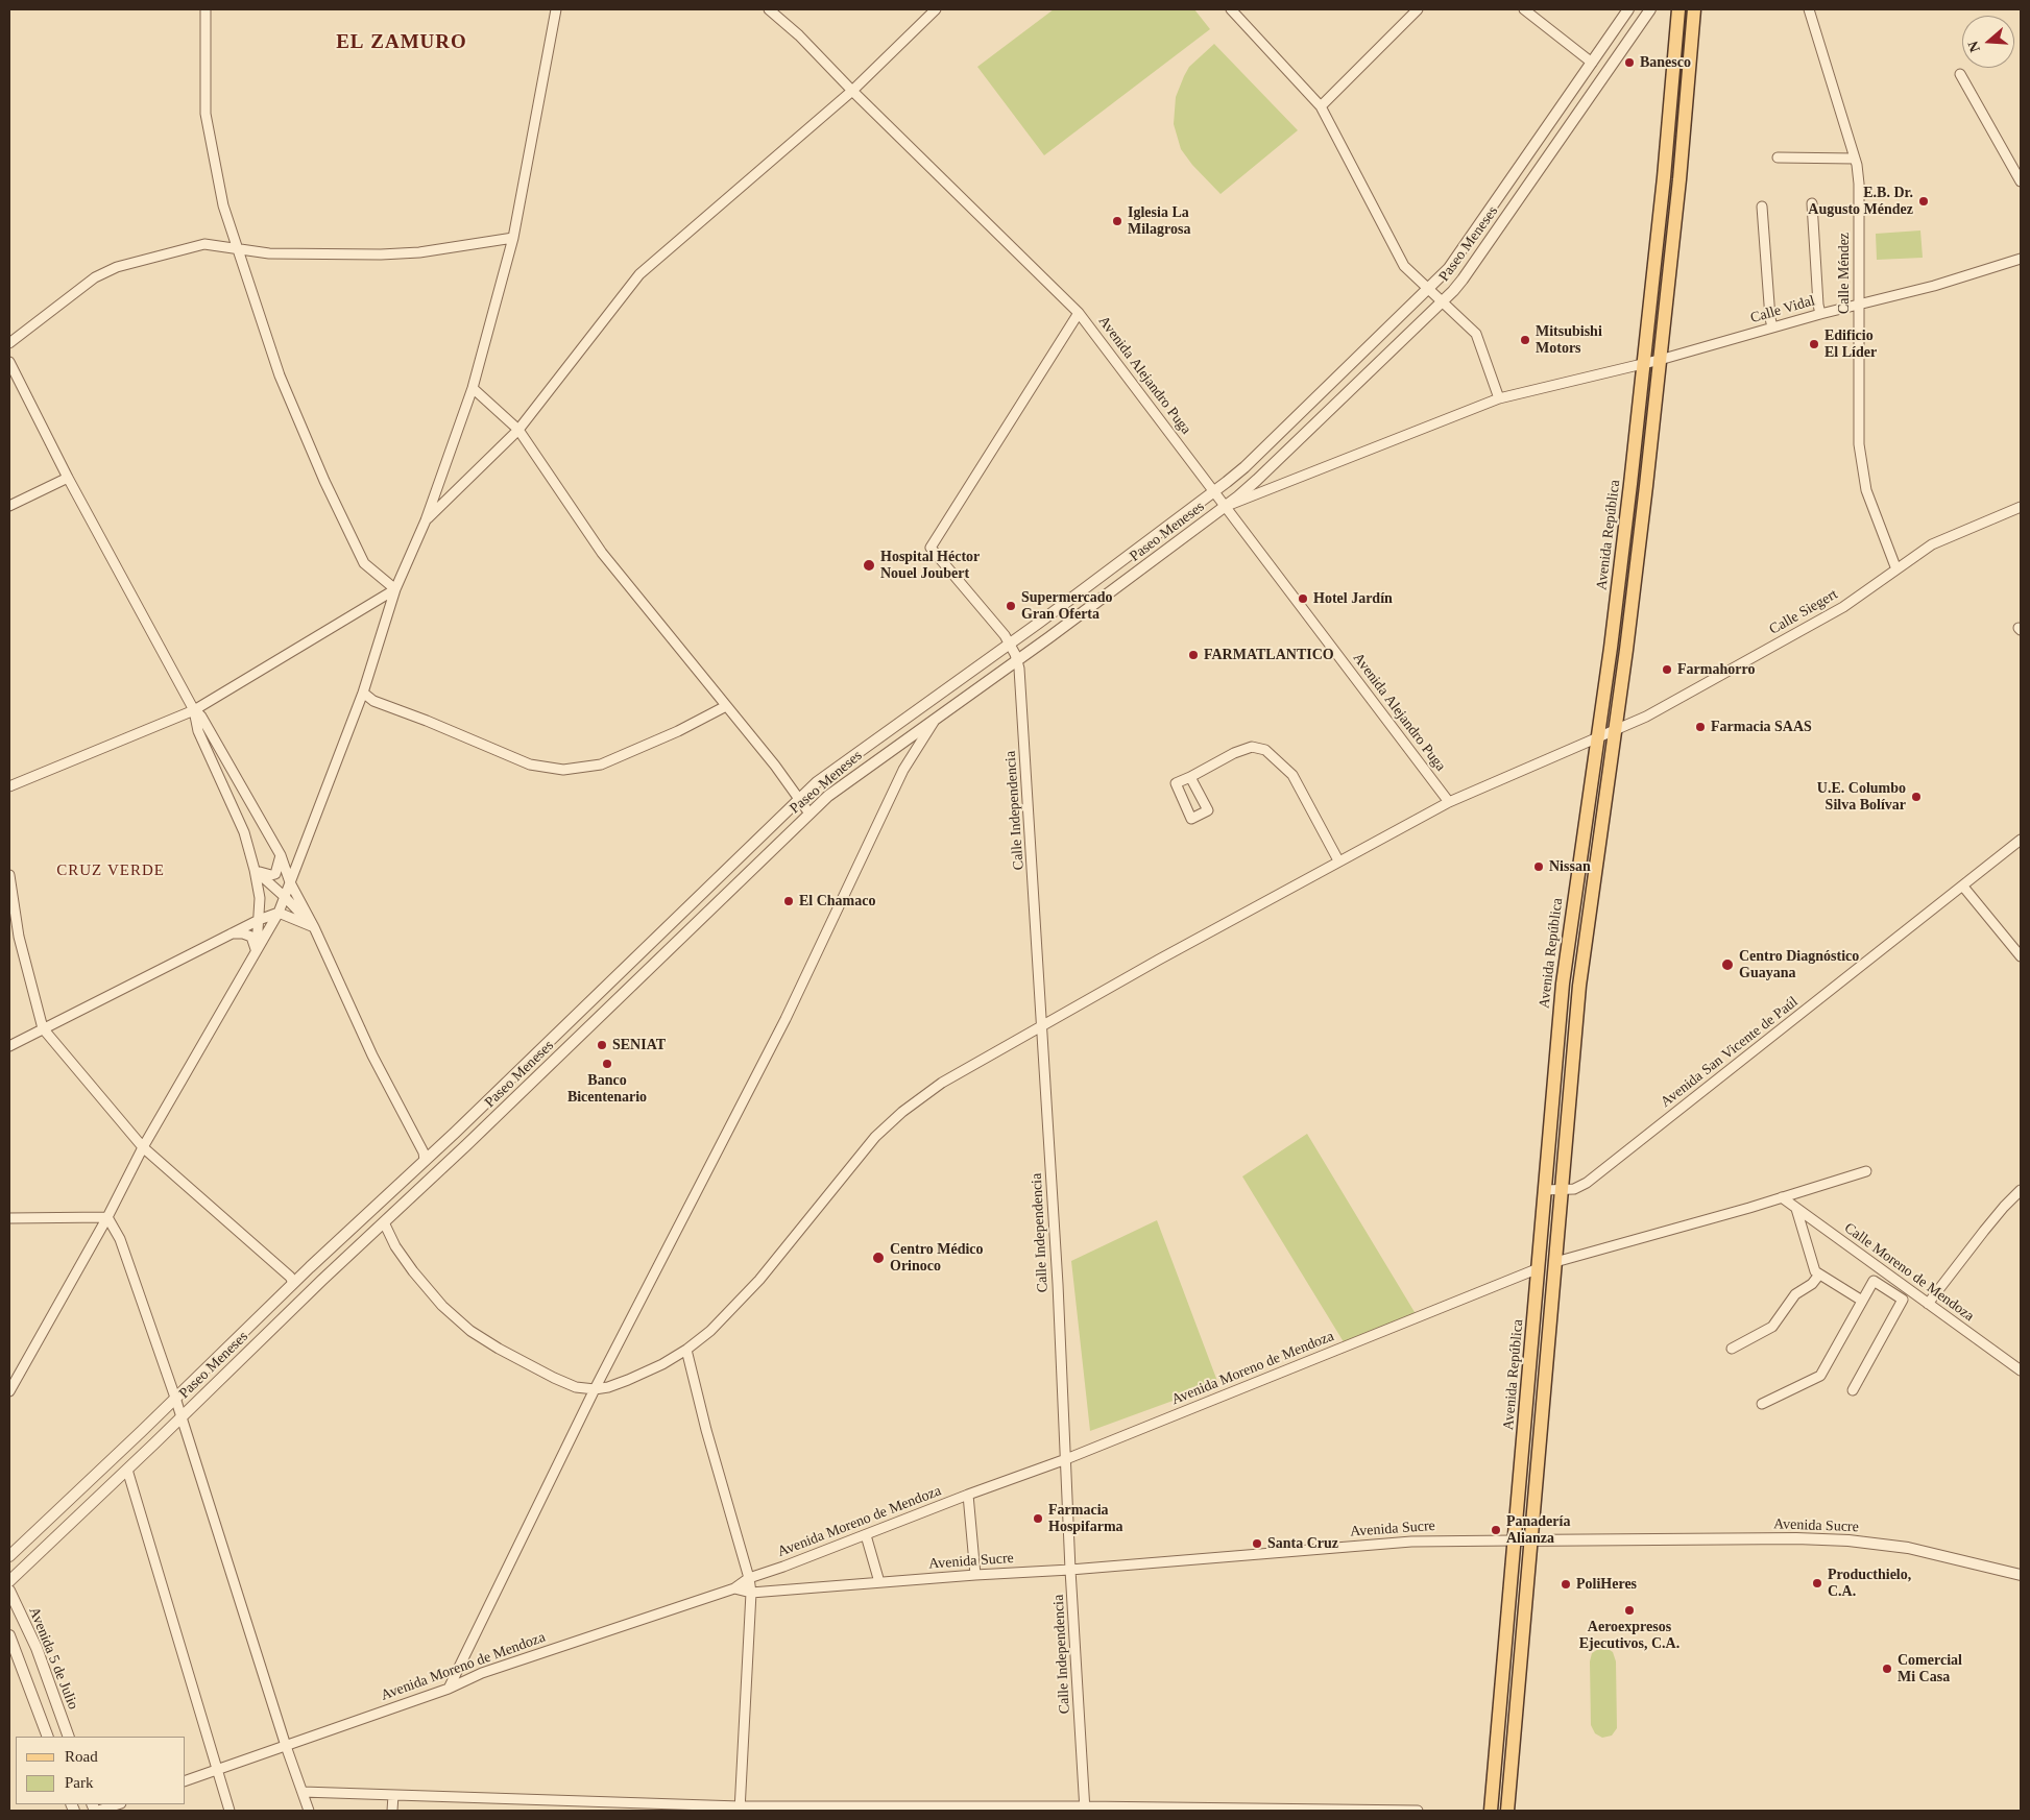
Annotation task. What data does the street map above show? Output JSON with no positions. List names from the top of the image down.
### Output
{
  "streets": {
    "main road": ["Avenida República"],
    "street": [
      "Paseo Meneses",
      "Calle Méndez",
      "Calle Vidal",
      "Avenida Alejandro Puga",
      "Calle Siegert",
      "Calle Independencia",
      "Avenida San Vicente de Paúl",
      "Calle Moreno de Mendoza",
      "Avenida Moreno de Mendoza",
      "Avenida Sucre",
      "Avenida 5 de Julio"
    ]
  },
  "crossings": [
    ["Paseo Meneses", "Calle Vidal"],
    ["Paseo Meneses", "Avenida Alejandro Puga"],
    ["Paseo Meneses", "Calle Independencia"],
    ["Calle Méndez", "Calle Vidal"],
    ["Calle Méndez", "Calle Siegert"],
    ["Calle Vidal", "Avenida Alejandro Puga"],
    ["Calle Vidal", "Avenida República"],
    ["Avenida Alejandro Puga", "Calle Siegert"],
    ["Avenida República", "Calle Siegert"],
    ["Avenida República", "Avenida San Vicente de Paúl"],
    ["Avenida República", "Avenida Moreno de Mendoza"],
    ["Avenida República", "Avenida Sucre"],
    ["Calle Siegert", "Calle Independencia"],
    ["Calle Independencia", "Avenida Moreno de Mendoza"],
    ["Calle Independencia", "Avenida Sucre"],
    ["Avenida Moreno de Mendoza", "Avenida Sucre"]
  ],
  "districts": ["EL ZAMURO", "CRUZ VERDE"],
  "places": [
    "Banesco",
    "E.B. Dr. Augusto Méndez",
    "Iglesia La Milagrosa",
    "Mitsubishi Motors",
    "Edificio El Líder",
    "Hospital Héctor Nouel Joubert",
    "Hotel Jardín",
    "Supermercado Gran Oferta",
    "FARMATLANTICO",
    "Farmahorro",
    "Farmacia SAAS",
    "U.E. Columbo Silva Bolívar",
    "Nissan",
    "El Chamaco",
    "Centro Diagnóstico Guayana",
    "SENIAT",
    "Banco Bicentenario",
    "Centro Médico Orinoco",
    "Farmacia Hospifarma",
    "Panadería Alianza",
    "Santa Cruz",
    "Producthielo, C.A.",
    "PoliHeres",
    "Aeroexpresos Ejecutivos, C.A.",
    "Comercial Mi Casa"
  ],
  "legend": ["Road", "Park"],
  "north": "left"
}
